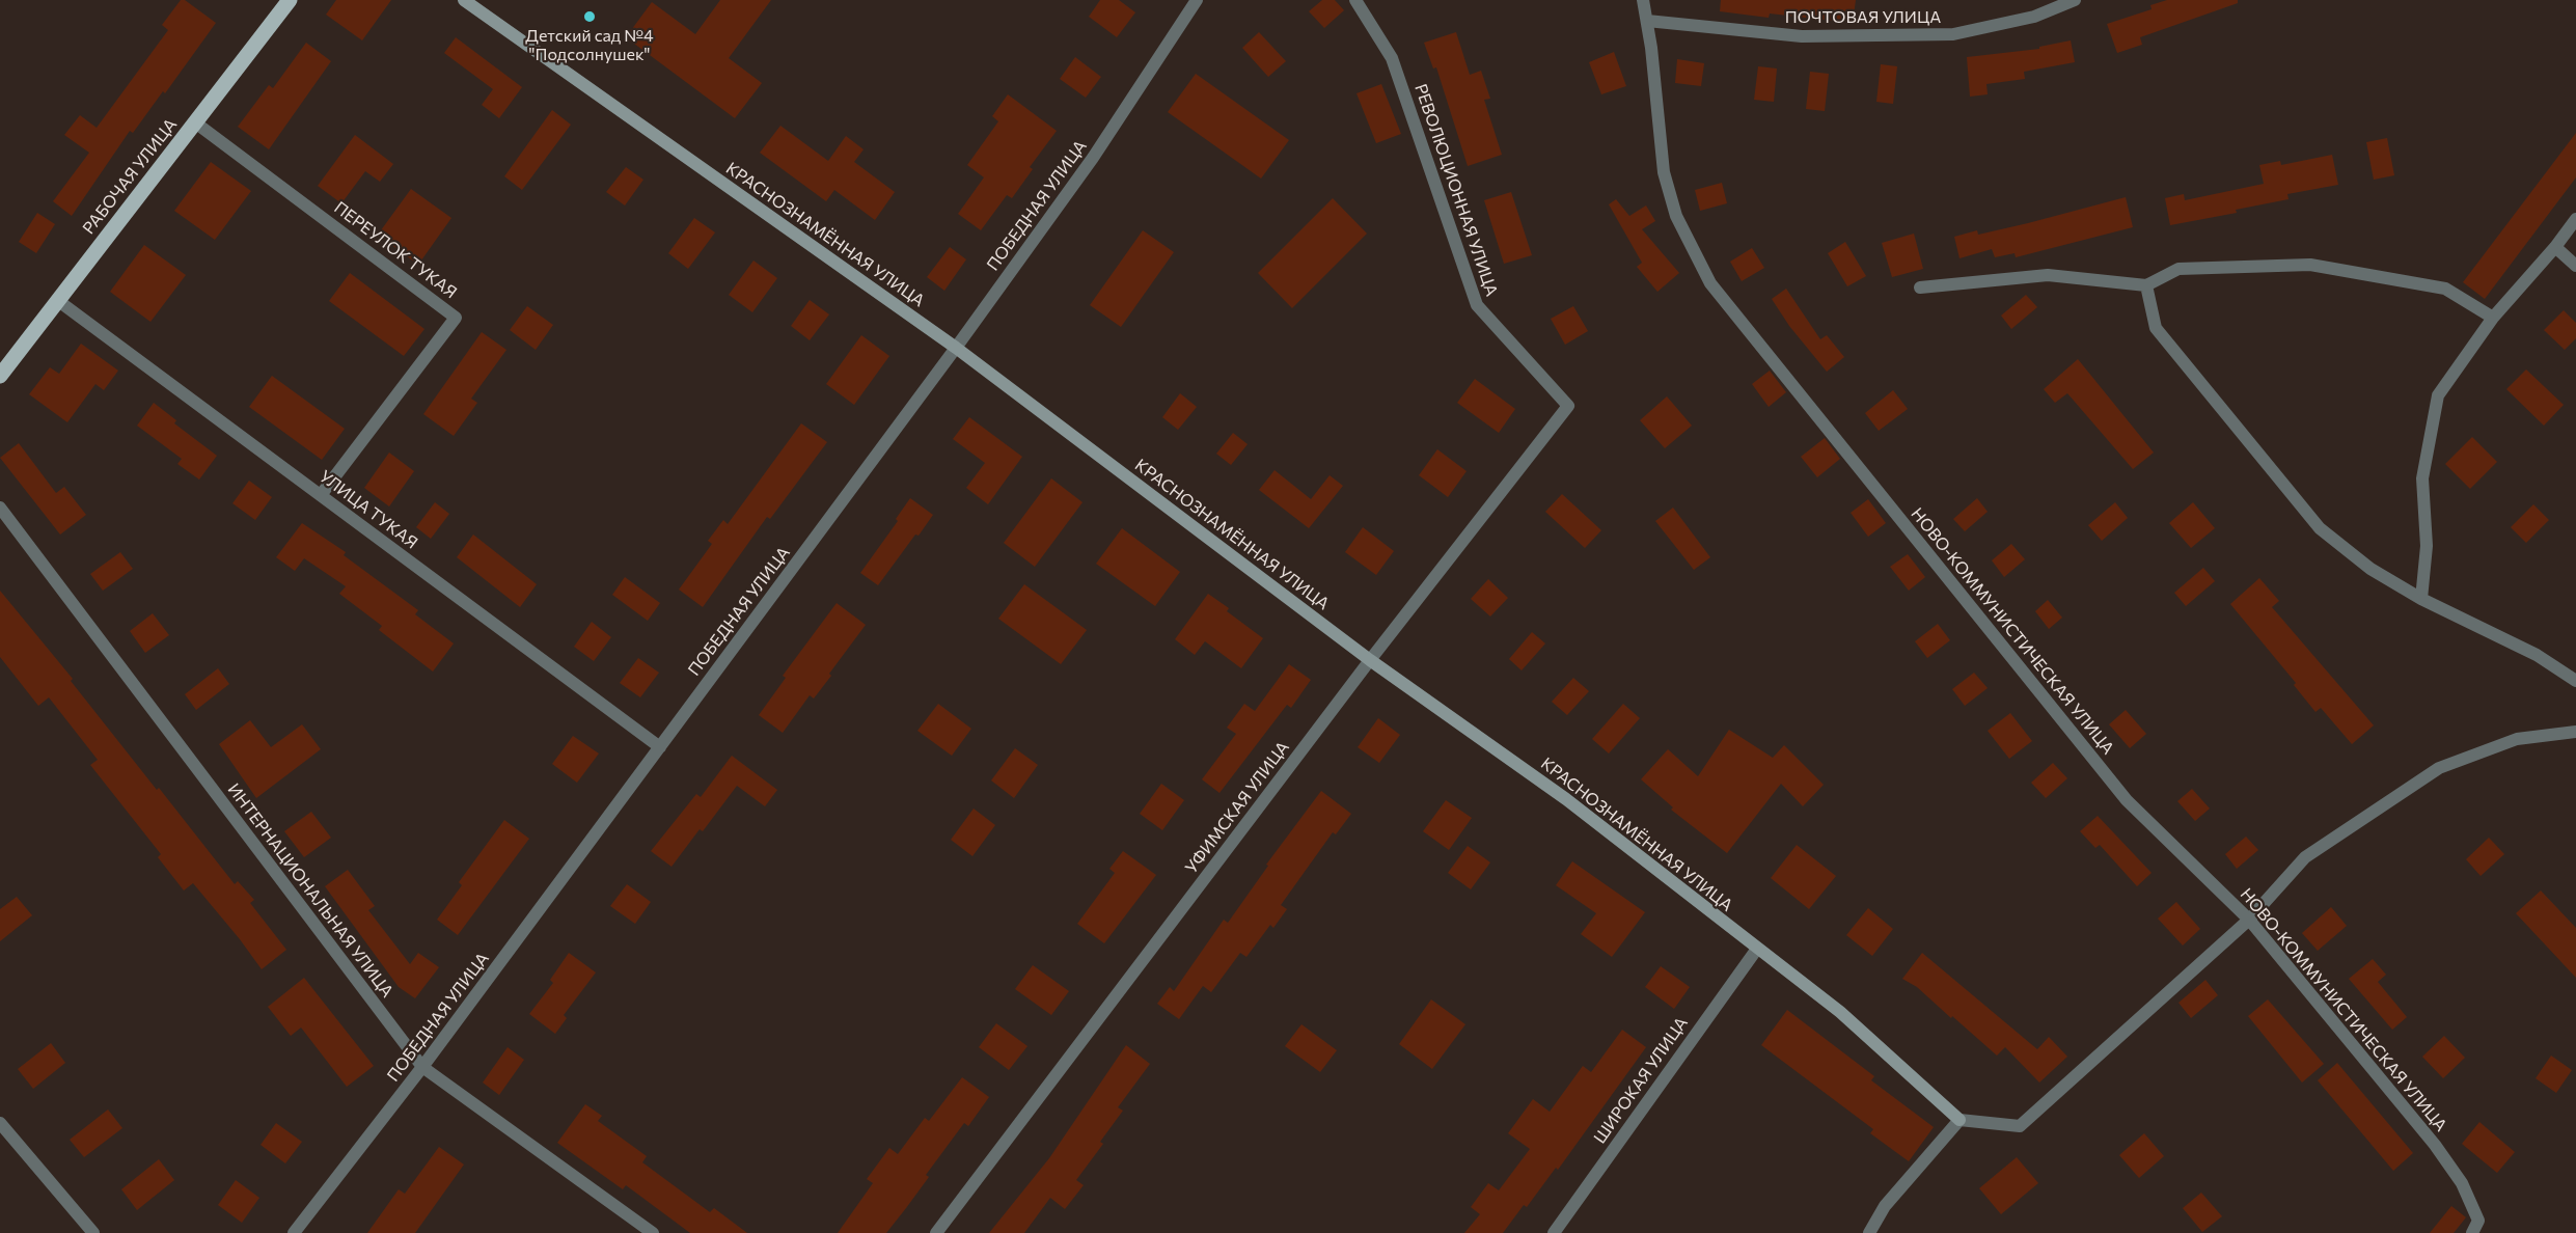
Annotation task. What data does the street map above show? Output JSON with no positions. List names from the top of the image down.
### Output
{
  "streets": {
    "main road": ["РАБОЧАЯ УЛИЦА"],
    "street": [
      "ПОЧТОВАЯ УЛИЦА",
      "РЕВОЛЮЦИОННАЯ УЛИЦА",
      "ПОБЕДНАЯ УЛИЦА",
      "КРАСНОЗНАМЁННАЯ УЛИЦА",
      "ПЕРЕУЛОК ТУКАЯ",
      "УЛИЦА ТУКАЯ",
      "НОВО-КОММУНИСТИЧЕСКАЯ УЛИЦА",
      "УФИМСКАЯ УЛИЦА",
      "ИНТЕРНАЦИОНАЛЬНАЯ УЛИЦА",
      "ШИРОКАЯ УЛИЦА"
    ]
  },
  "crossings": [
    ["ПОЧТОВАЯ УЛИЦА", "НОВО-КОММУНИСТИЧЕСКАЯ УЛИЦА"],
    ["РАБОЧАЯ УЛИЦА", "ПЕРЕУЛОК ТУКАЯ"],
    ["РАБОЧАЯ УЛИЦА", "УЛИЦА ТУКАЯ"],
    ["РЕВОЛЮЦИОННАЯ УЛИЦА", "УФИМСКАЯ УЛИЦА"],
    ["ПОБЕДНАЯ УЛИЦА", "КРАСНОЗНАМЁННАЯ УЛИЦА"],
    ["ПОБЕДНАЯ УЛИЦА", "УЛИЦА ТУКАЯ"],
    ["ПОБЕДНАЯ УЛИЦА", "ИНТЕРНАЦИОНАЛЬНАЯ УЛИЦА"],
    ["КРАСНОЗНАМЁННАЯ УЛИЦА", "УФИМСКАЯ УЛИЦА"],
    ["КРАСНОЗНАМЁННАЯ УЛИЦА", "ШИРОКАЯ УЛИЦА"],
    ["ПЕРЕУЛОК ТУКАЯ", "УЛИЦА ТУКАЯ"]
  ],
  "places": ["Детский сад №4 \"Подсолнушек\""]
}
